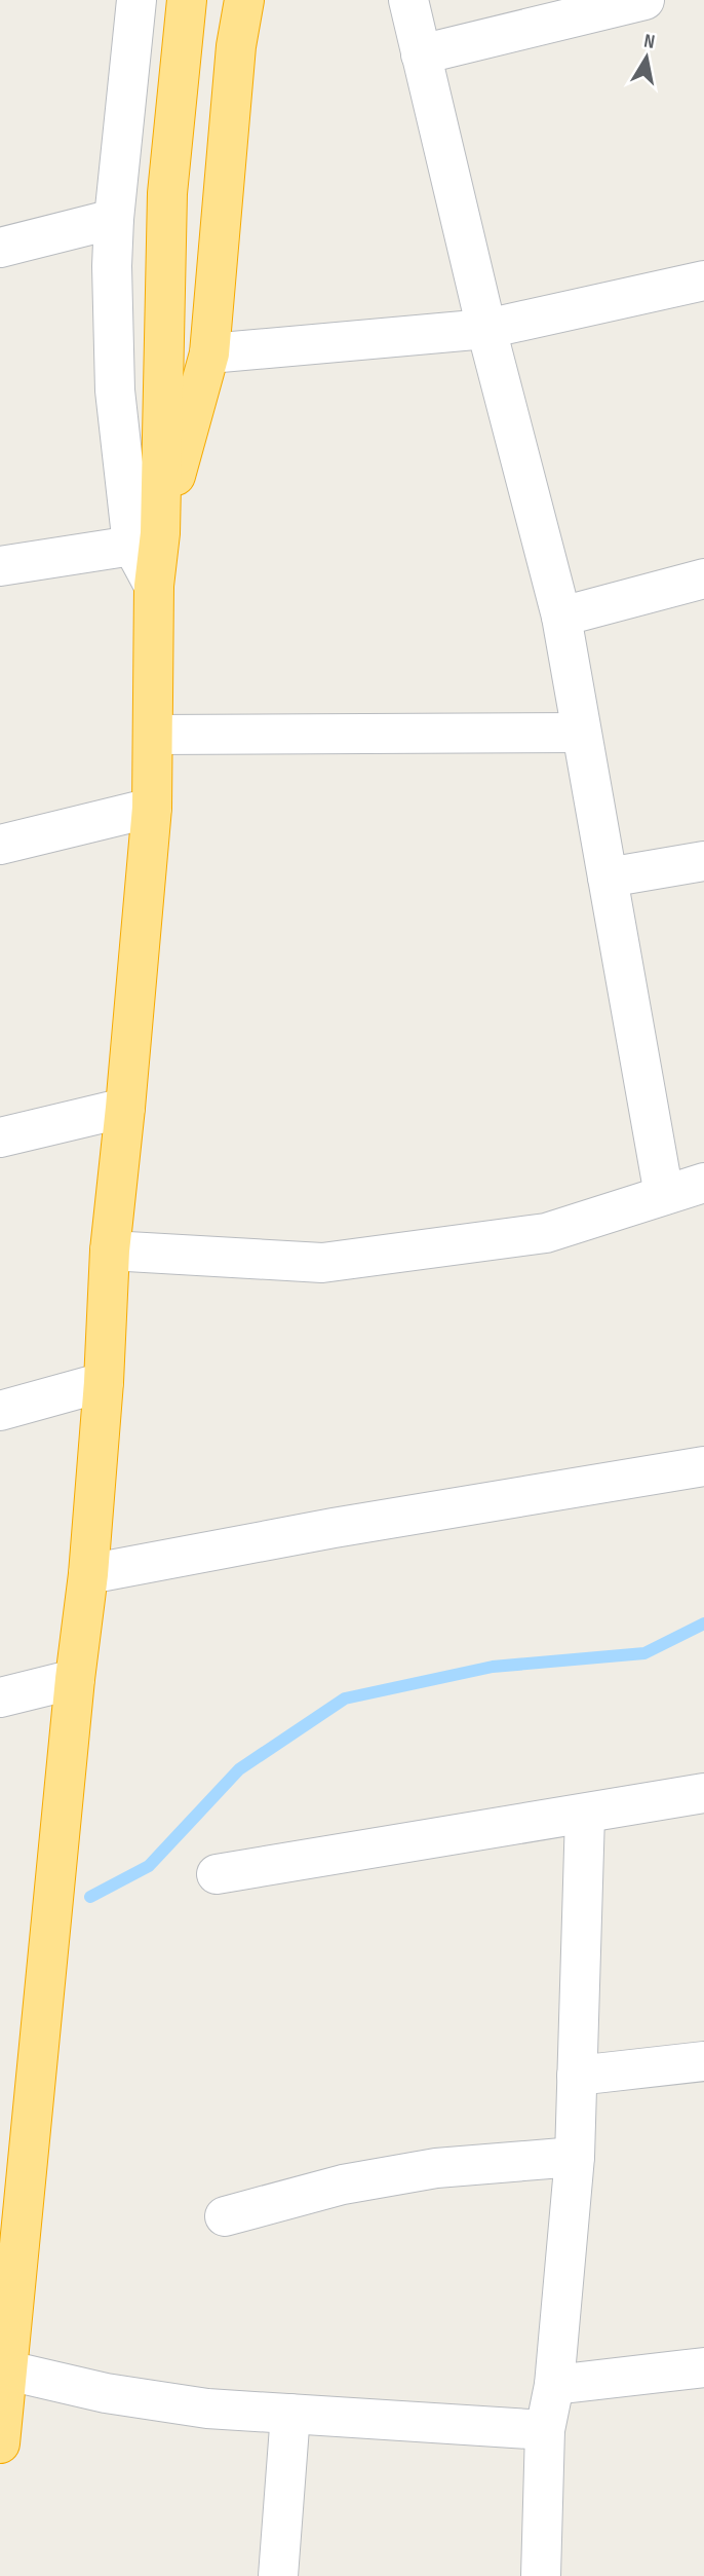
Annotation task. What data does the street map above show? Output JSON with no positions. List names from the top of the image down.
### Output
{
  "north": "top"
}
